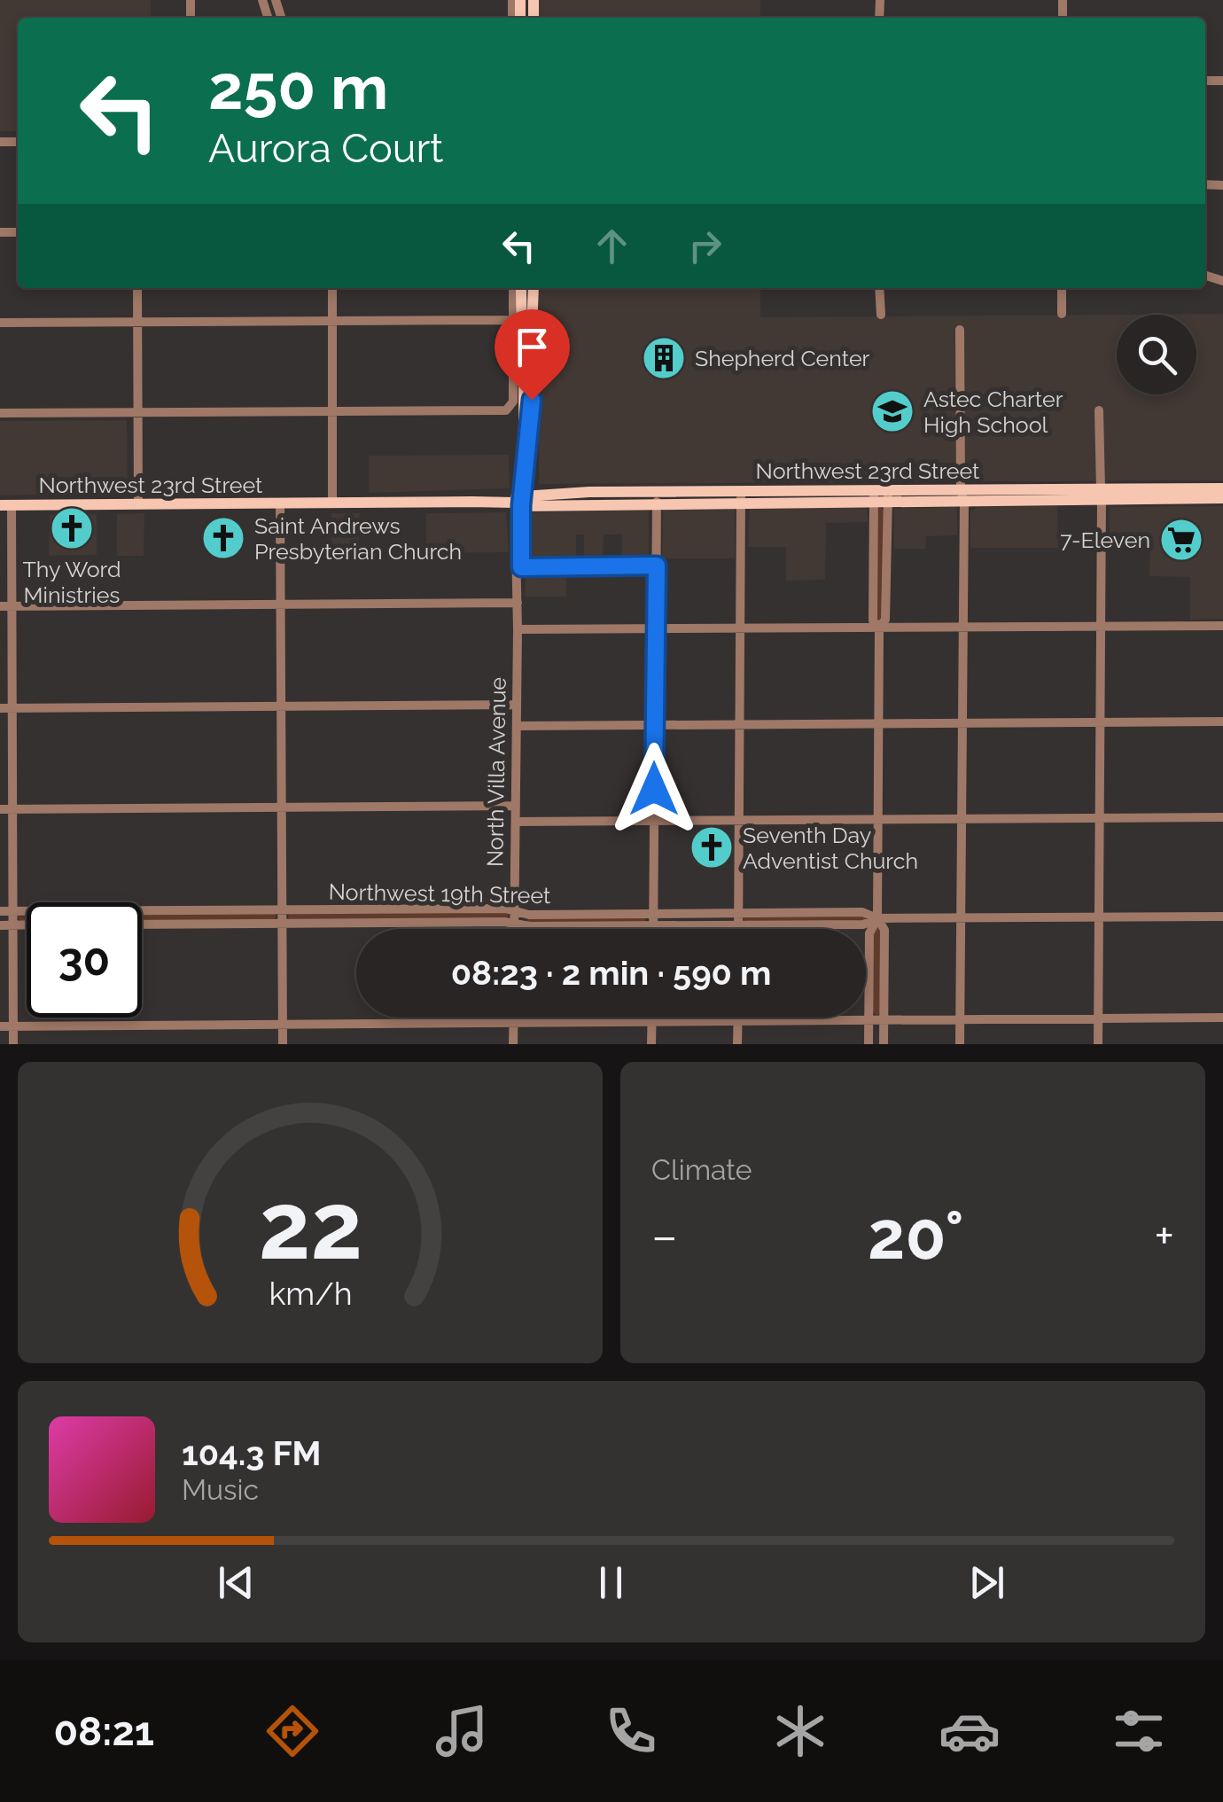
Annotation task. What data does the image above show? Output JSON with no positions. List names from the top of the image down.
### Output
{
  "streets": {
    "main road": ["Northwest 23rd Street", "North Villa Avenue"],
    "street": ["Northwest 19th Street"]
  },
  "crossings": [
    ["Northwest 23rd Street", "North Villa Avenue"],
    ["North Villa Avenue", "Northwest 19th Street"]
  ],
  "places": {
    "building": ["Shepherd Center"],
    "school or university": ["Astec Charter High School"],
    "church": ["Thy Word Ministries", "Saint Andrews Presbyterian Church", "Seventh Day Adventist Church"],
    "supermarket": ["7-Eleven"]
  },
  "page": {
    "turn": ["250 m", "Aurora Court"],
    "limit": "30",
    "trip": "08:23 · 2 min · 590 m",
    "tile": "Climate",
    "heat": ["−", "20°", "+"],
    "song": ["104.3 FM", "Music"],
    "tabs": "08:21",
    "gauge": ["22", "km/h"]
  }
}
